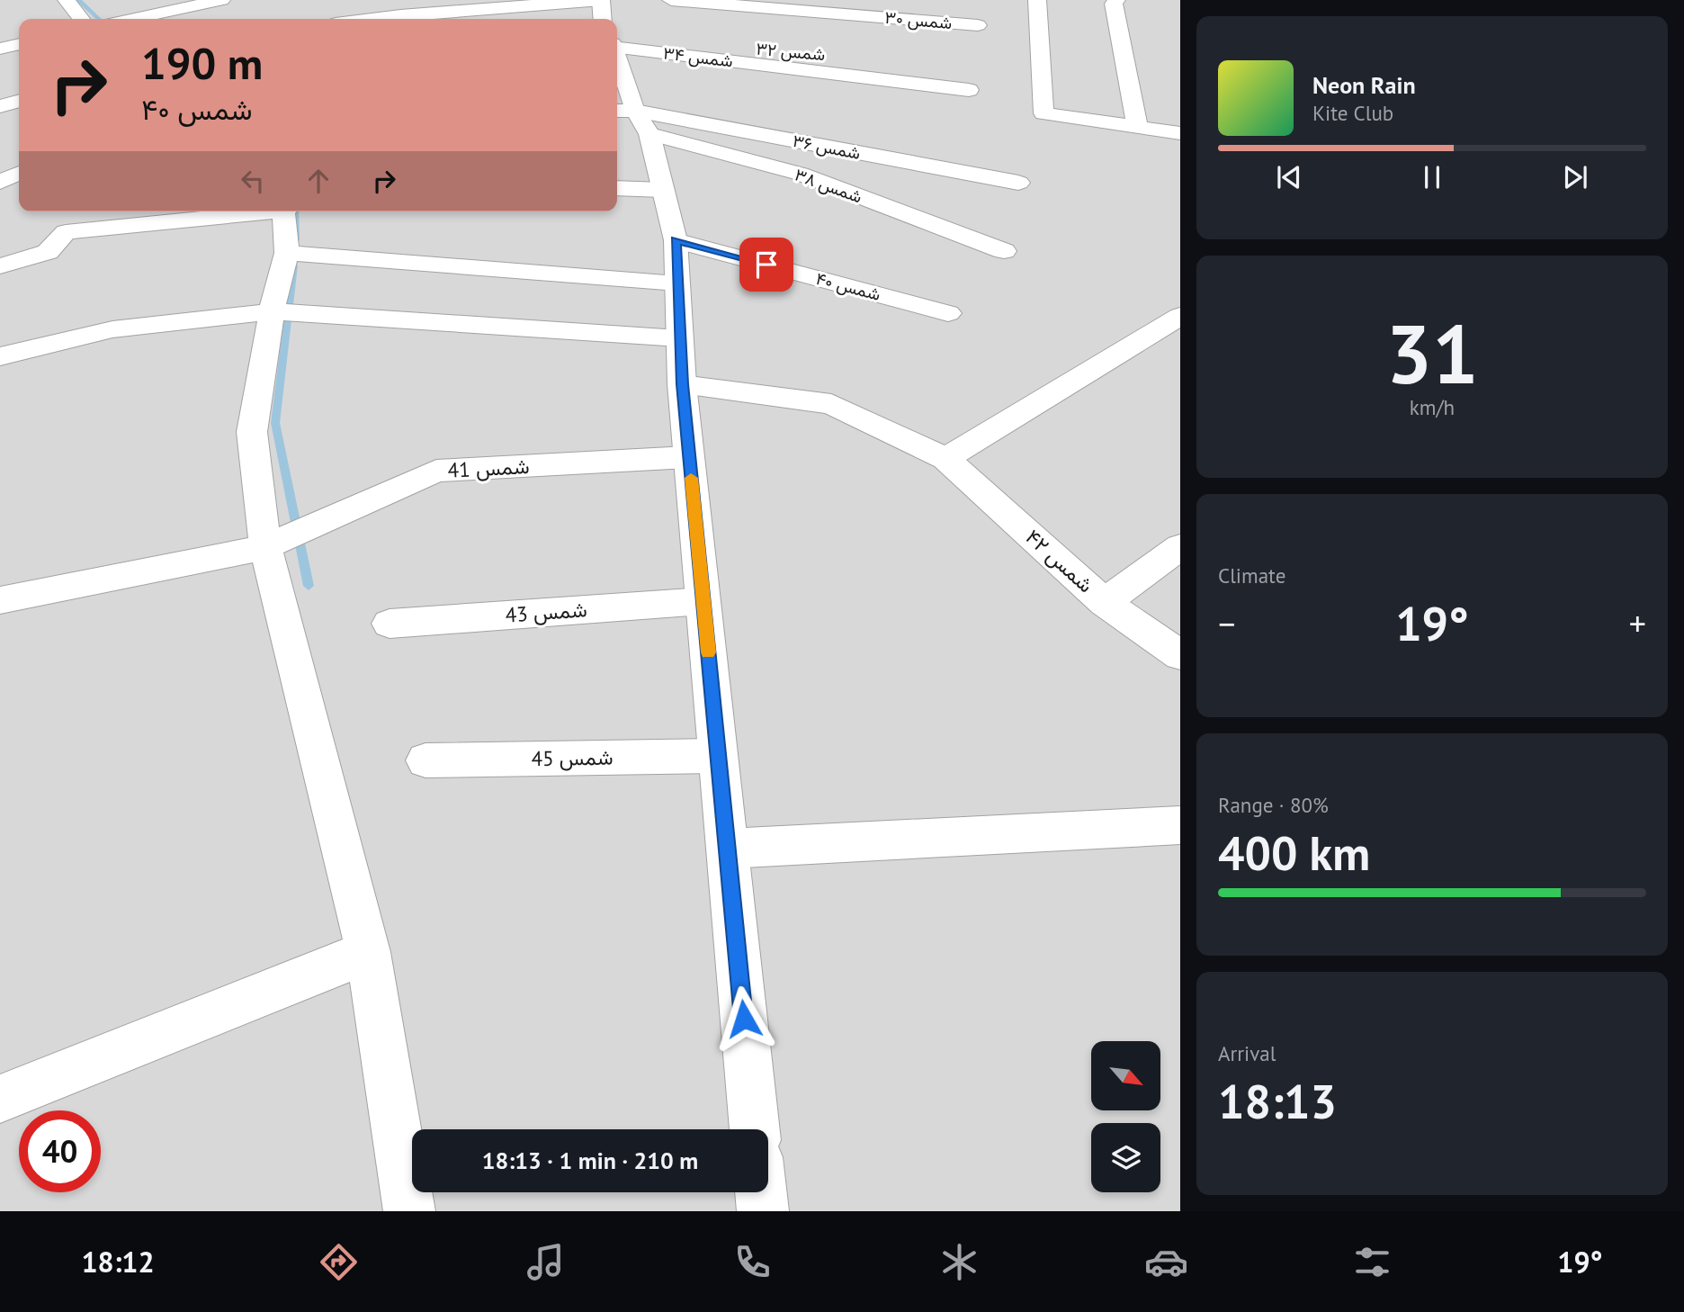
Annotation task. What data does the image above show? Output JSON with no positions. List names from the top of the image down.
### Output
{
  "streets": {
    "street": [
      "شمس ۳۰",
      "شمس ۳۲",
      "شمس ۳۴",
      "شمس ۳۶",
      "شمس ۳۸",
      "شمس ۴۰",
      "شمس 41",
      "شمس ۴۲",
      "شمس 43",
      "شمس 45"
    ]
  },
  "crossings": [
    ["شمس ۳۶", "شمس ۳۸"]
  ],
  "north": "bottom right",
  "page": {
    "turn": ["190 m", "شمس ۴۰"],
    "song": ["Neon Rain", "Kite Club"],
    "tile": [
      ["31", "km/h"],
      "Climate",
      ["Range · 80%", "400 km"],
      ["Arrival", "18:13"]
    ],
    "heat": ["−", "19°", "+"],
    "limit": "40",
    "trip": "18:13 · 1 min · 210 m",
    "tabs": ["18:12", "19°"]
  }
}
